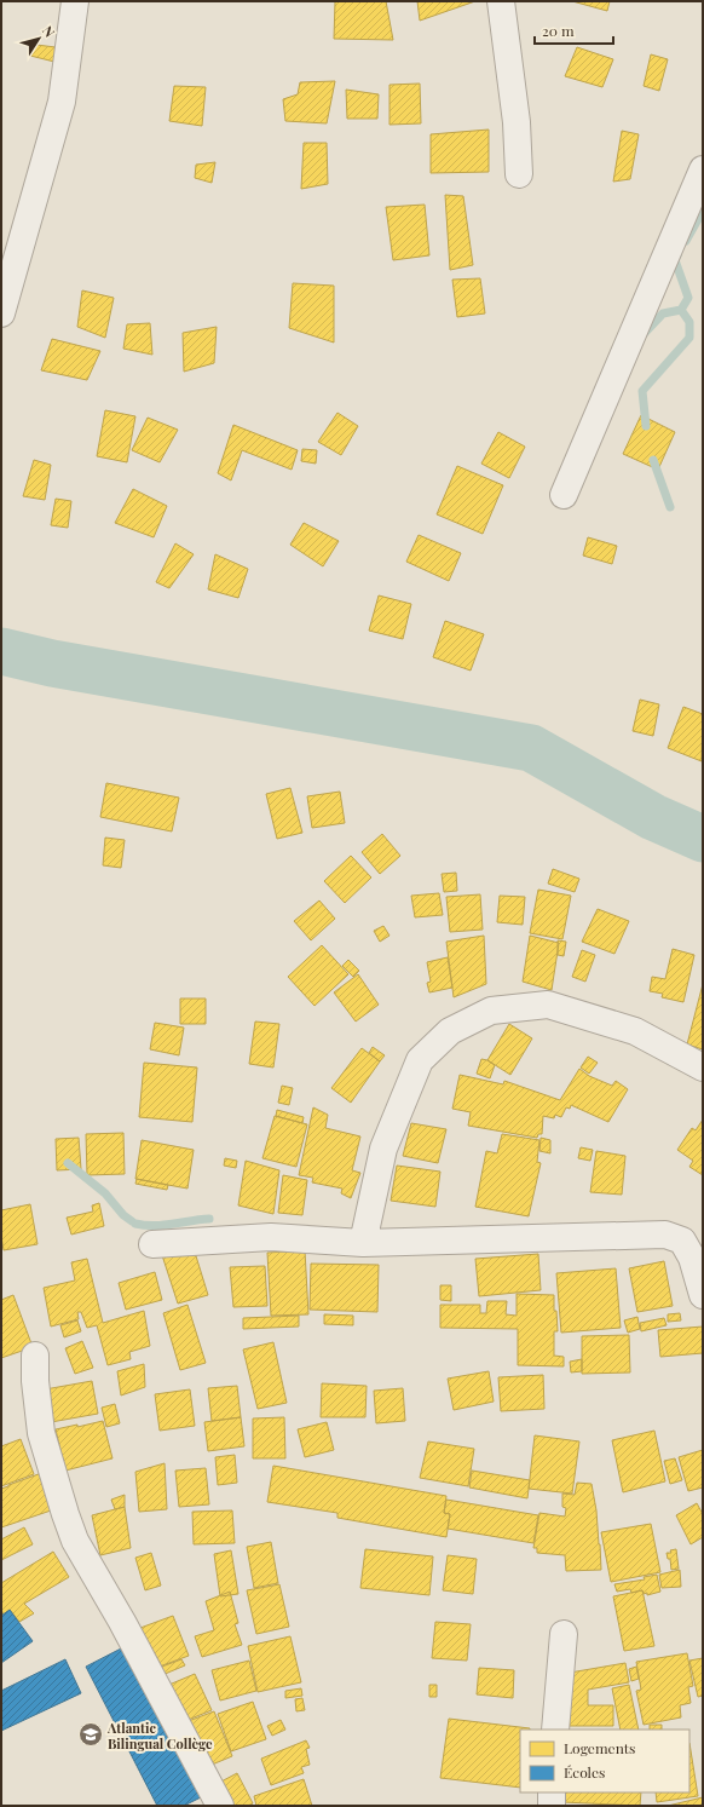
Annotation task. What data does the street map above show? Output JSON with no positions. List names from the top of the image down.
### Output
{
  "places": {
    "school or university": ["Atlantic Bilingual Collège"]
  },
  "legend": ["Logements", "Écoles"],
  "scale_bar": "20 m",
  "north": "top right"
}
